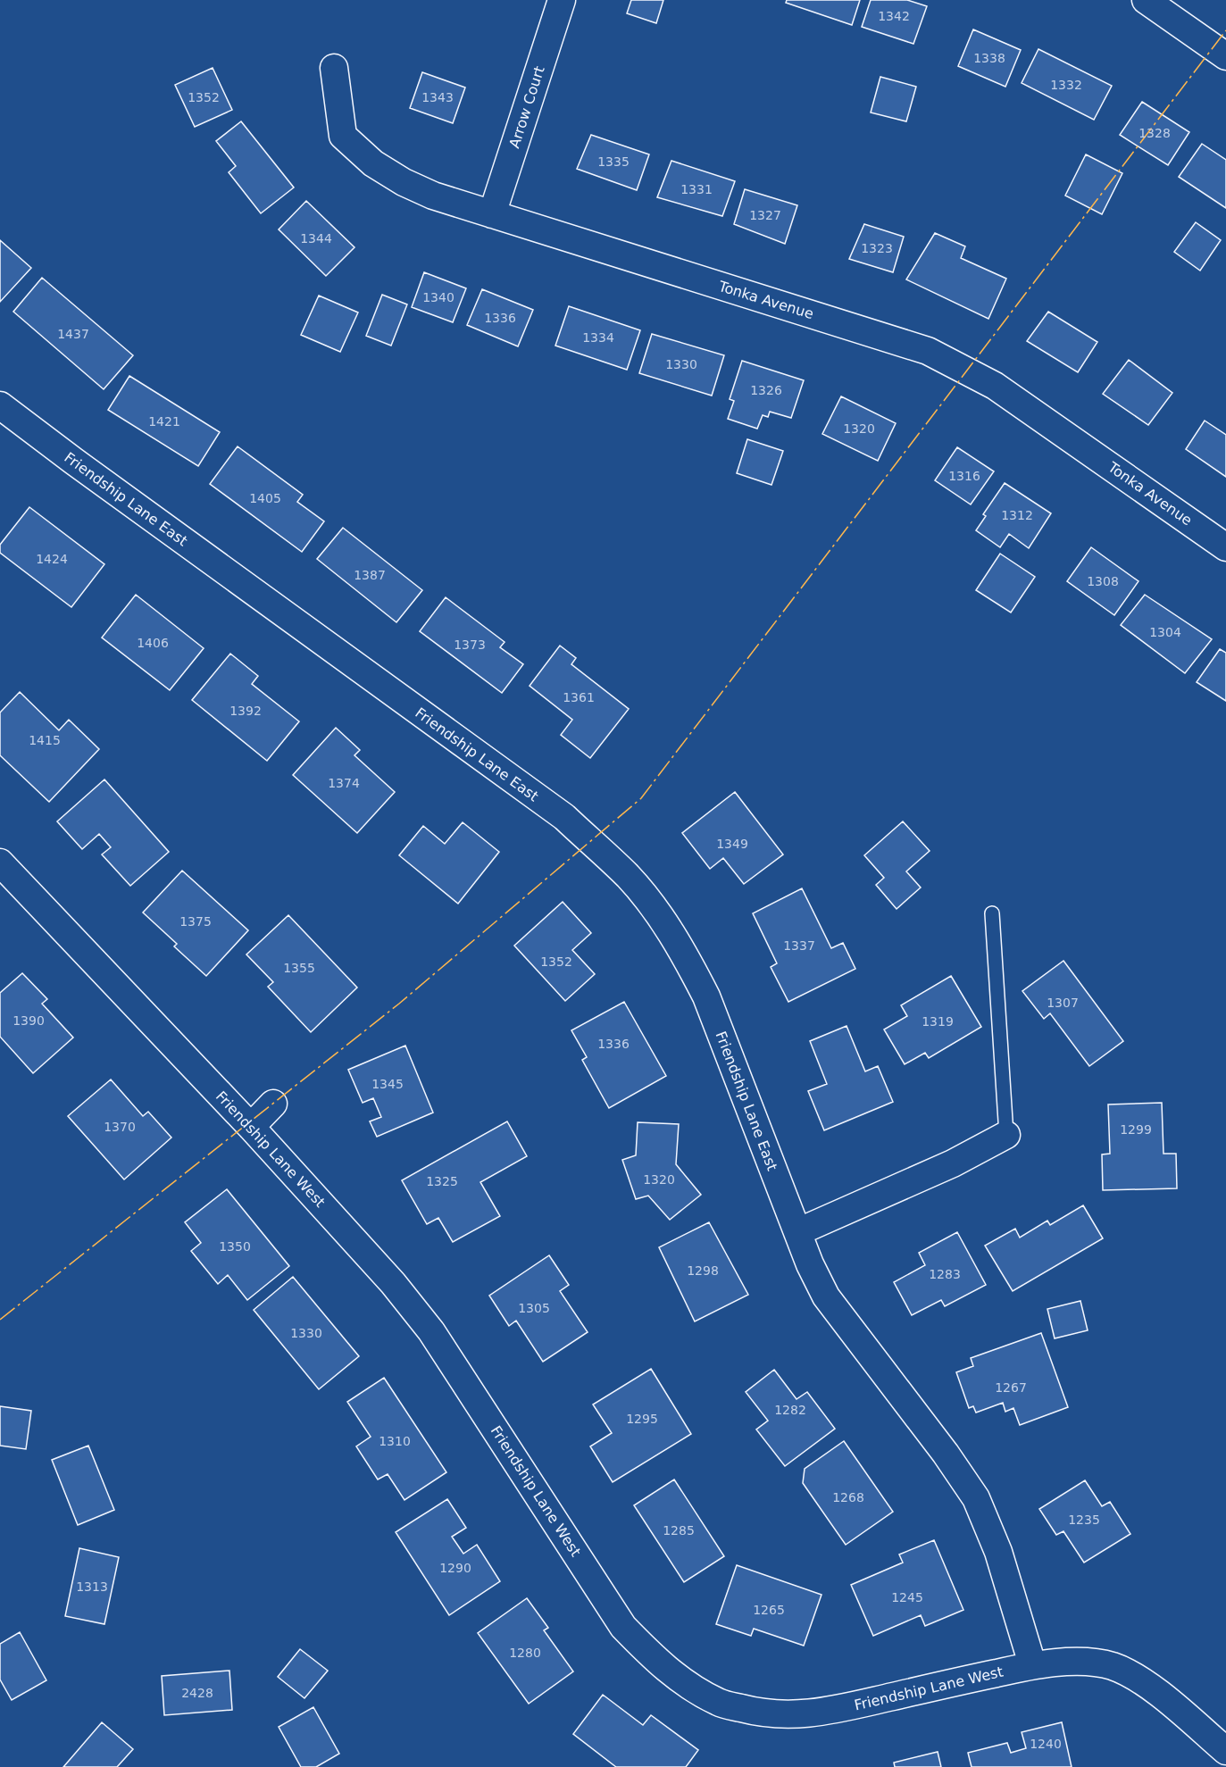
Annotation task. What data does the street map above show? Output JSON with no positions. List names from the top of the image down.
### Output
{
  "streets": {
    "street": [
      "Arrow Court",
      "Tonka Avenue",
      "Friendship Lane East",
      "Friendship Lane West"
    ]
  },
  "crossings": [
    ["Arrow Court", "Tonka Avenue"],
    ["Friendship Lane East", "Friendship Lane West"]
  ],
  "house_numbers": [
    "1342",
    "1338",
    "1332",
    "1352",
    "1343",
    "1328",
    "1335",
    "1331",
    "1327",
    "1344",
    "1323",
    "1340",
    "1336",
    "1437",
    "1334",
    "1330",
    "1326",
    "1421",
    "1320",
    "1316",
    "1405",
    "1312",
    "1424",
    "1387",
    "1308",
    "1304",
    "1406",
    "1373",
    "1361",
    "1392",
    "1415",
    "1374",
    "1349",
    "1375",
    "1337",
    "1352",
    "1355",
    "1307",
    "1390",
    "1319",
    "1336",
    "1345",
    "1370",
    "1299",
    "1320",
    "1325",
    "1350",
    "1298",
    "1283",
    "1305",
    "1330",
    "1267",
    "1282",
    "1295",
    "1310",
    "1268",
    "1235",
    "1285",
    "1290",
    "1313",
    "1245",
    "1265",
    "1280",
    "2428",
    "1240"
  ]
}
